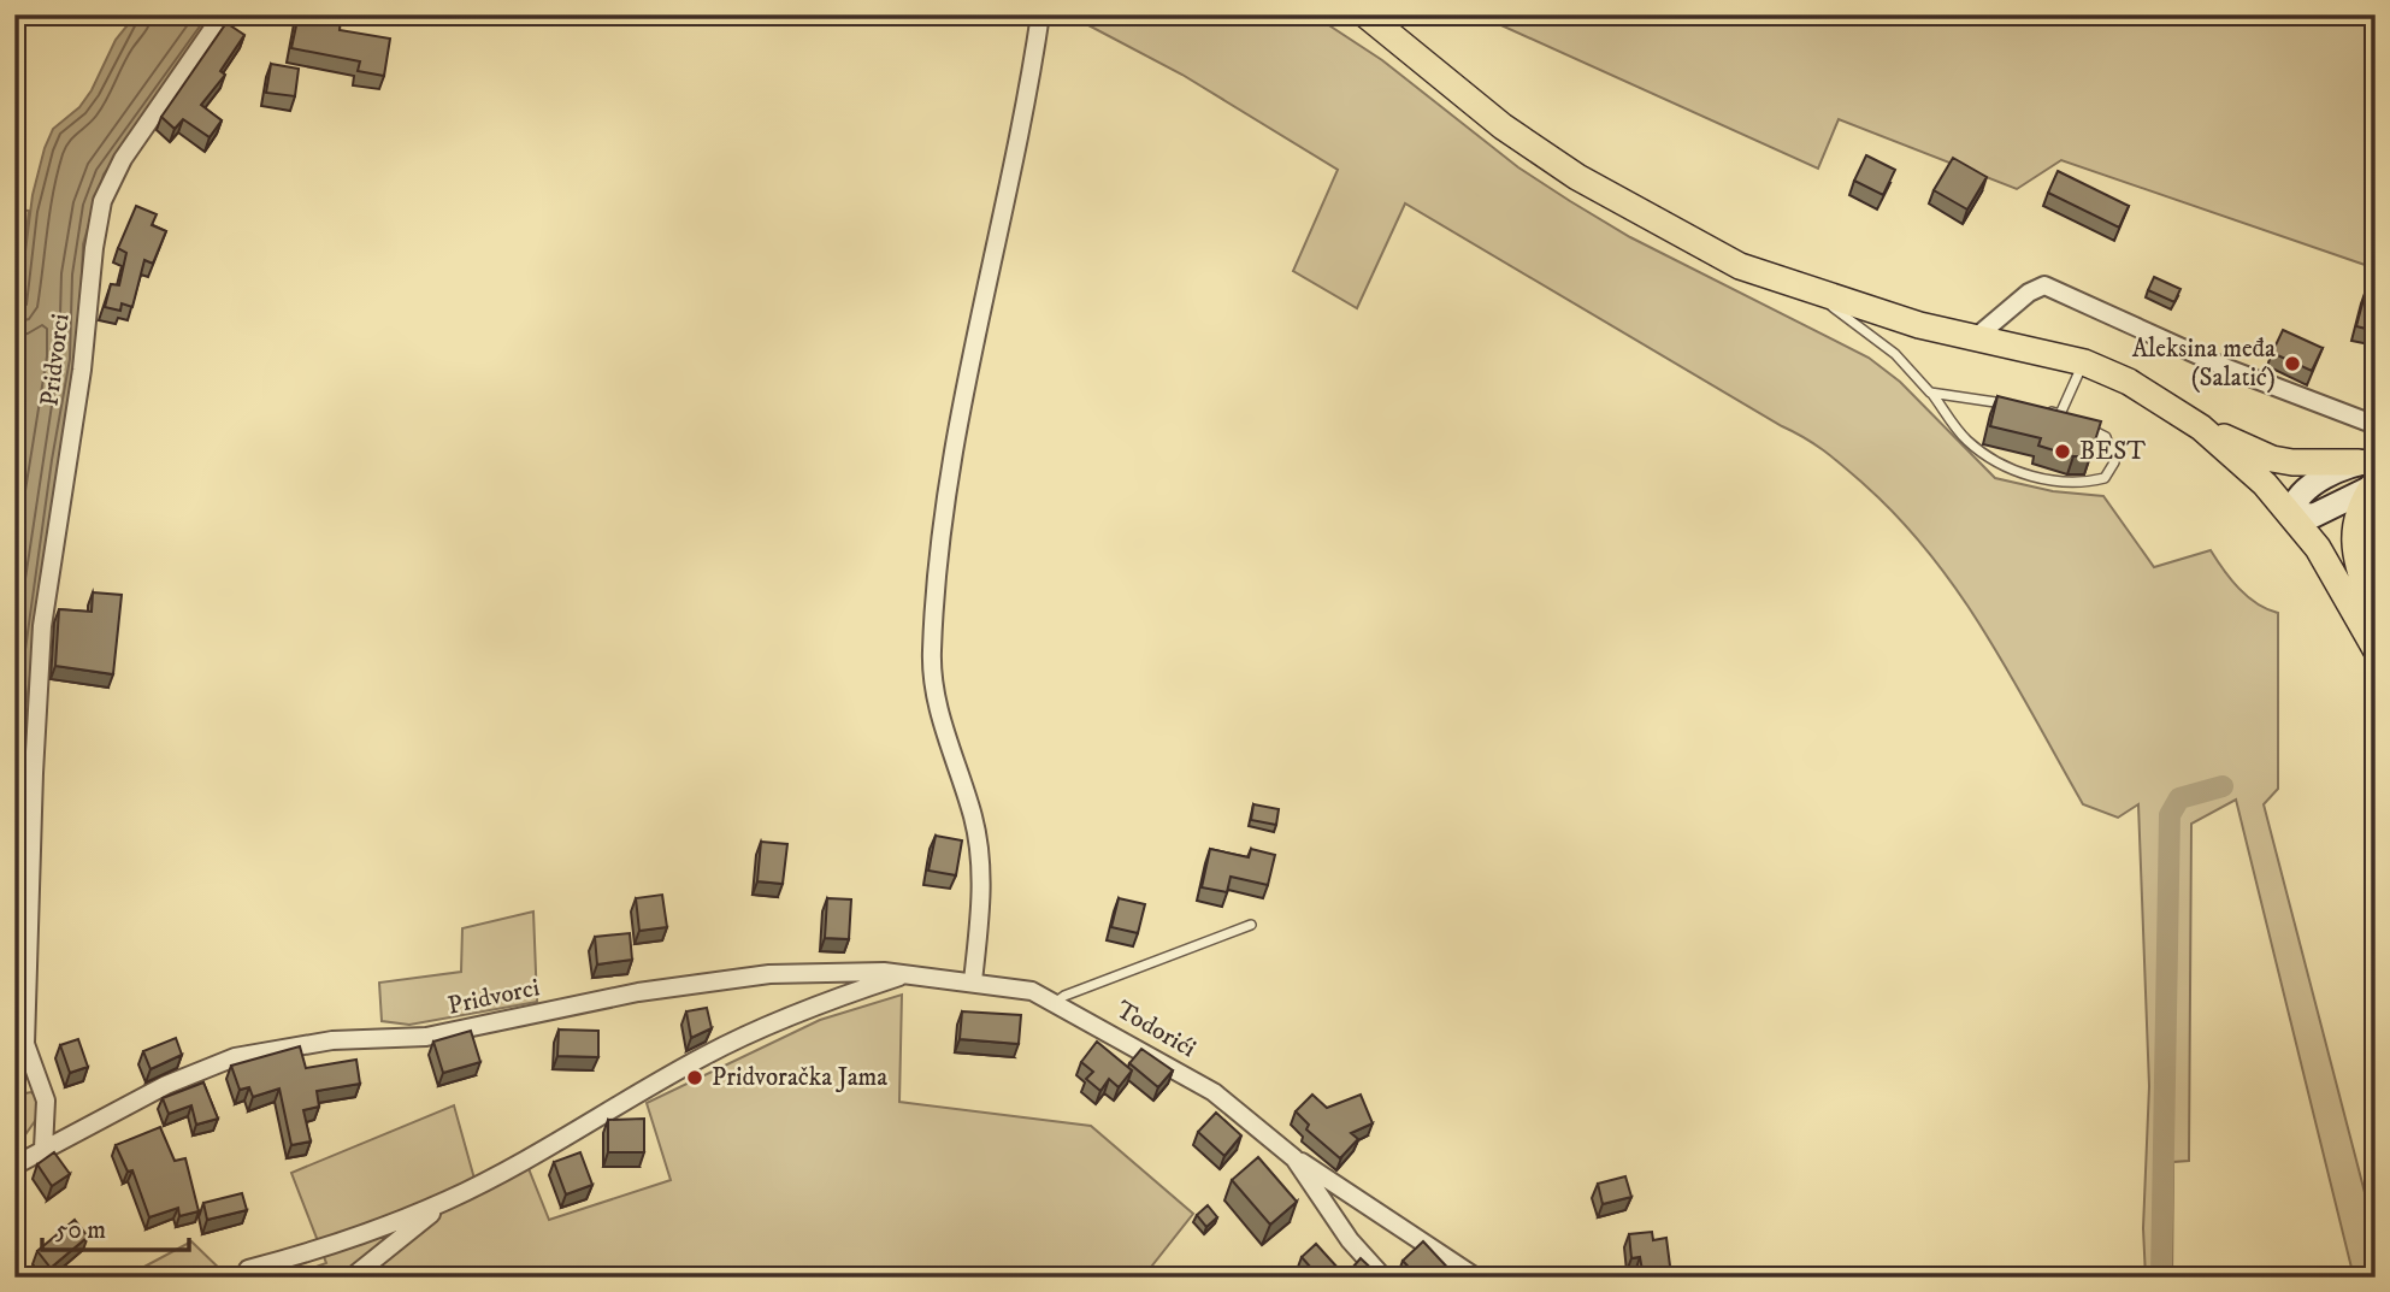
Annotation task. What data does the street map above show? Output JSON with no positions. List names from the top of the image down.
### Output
{
  "streets": {
    "street": ["Pridvorci", "Todorići"]
  },
  "crossings": [
    ["Pridvorci", "Todorići"]
  ],
  "places": ["Aleksina međa (Salatić)", "BEST", "Pridvoračka Jama"],
  "scale_bar": "50 m"
}
